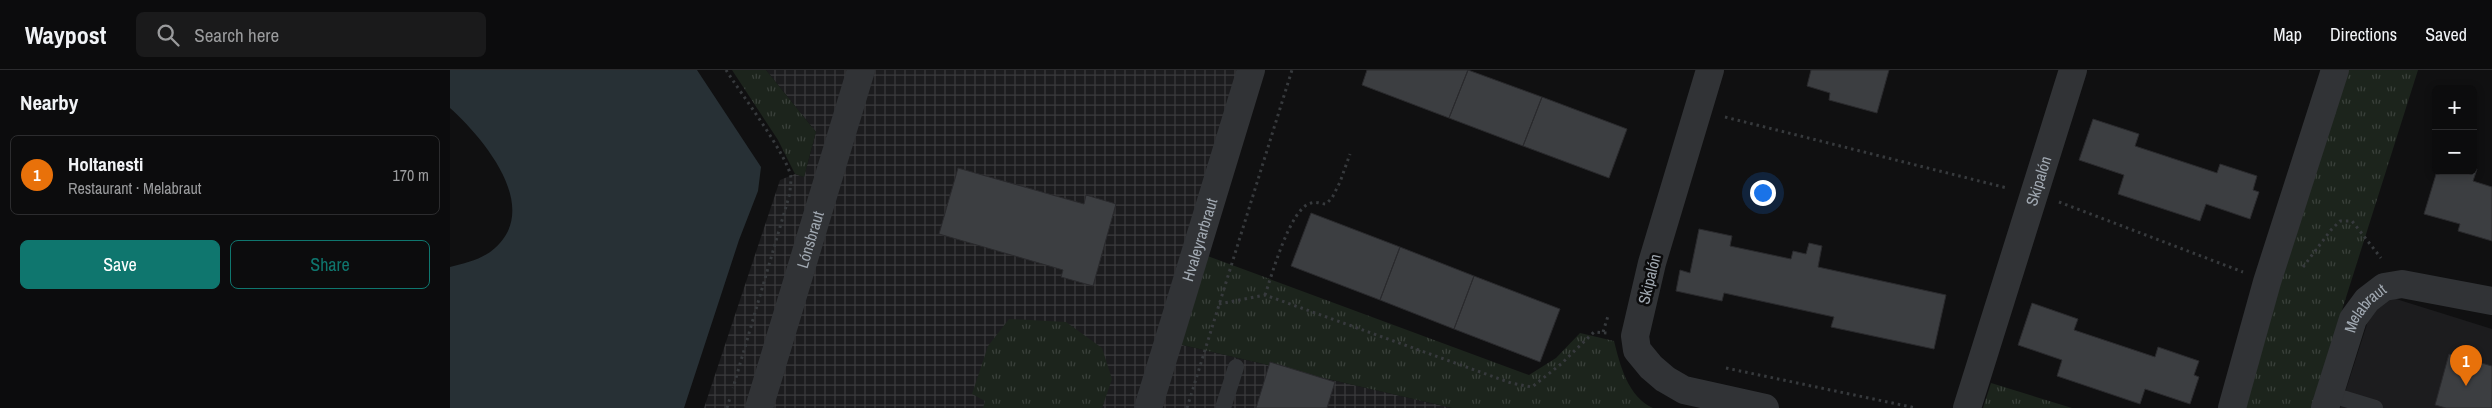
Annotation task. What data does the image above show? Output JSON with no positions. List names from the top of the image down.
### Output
{
  "streets": {
    "street": [
      "Skipalón",
      "Lónsbraut",
      "Hvaleyrarbraut",
      "Melabraut"
    ]
  },
  "page": {
    "header": "Waypost",
    "search": "Search here",
    "nav": ["Map", "Directions", "Saved"],
    "heading": "Nearby",
    "map_buttons": ["+", "−"],
    "list": [
      {
        "mark": "1",
        "name": "Holtanesti",
        "note": "Restaurant · Melabraut",
        "value": "170 m"
      }
    ],
    "buttons": ["Save", "Share"],
    "pins": "1"
  }
}
